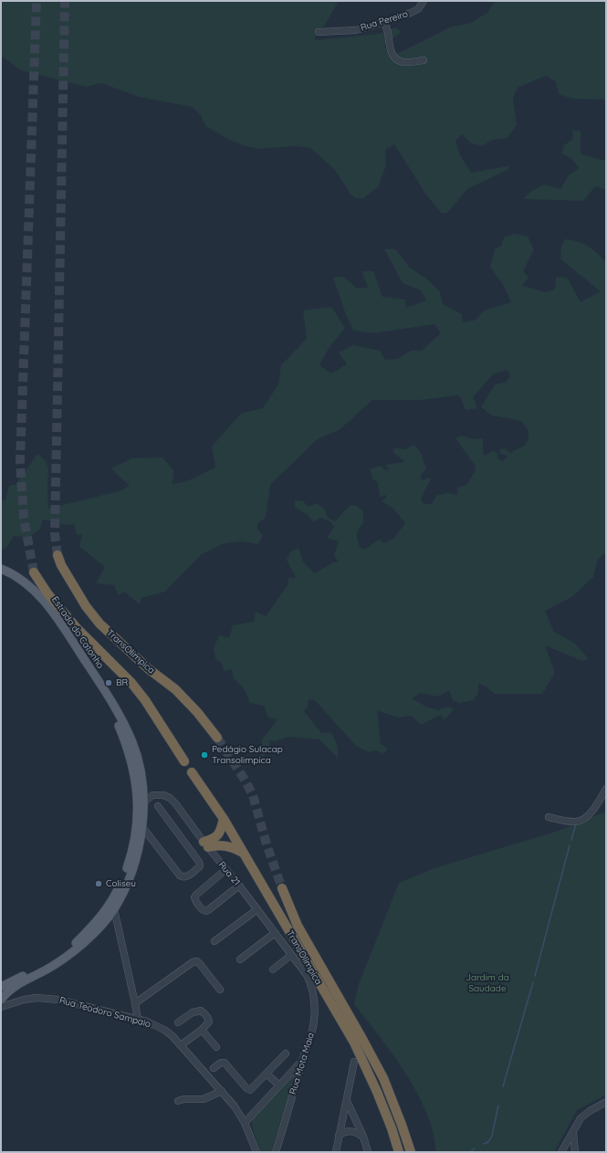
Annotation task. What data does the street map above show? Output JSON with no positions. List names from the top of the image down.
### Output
{
  "streets": {
    "highway": ["TransOlímpica"],
    "main road": ["Estrada do Catonho"],
    "street": [
      "Rua Pereiro",
      "Rua 21",
      "Rua Teodoro Sampaio",
      "Rua Mota Maia"
    ]
  },
  "crossings": [
    ["Rua 21", "Rua Mota Maia"]
  ],
  "parks": ["Jardim da Saudade"],
  "places": ["BR", "Pedágio Sulacap Transolimpica", "Coliseu"]
}
